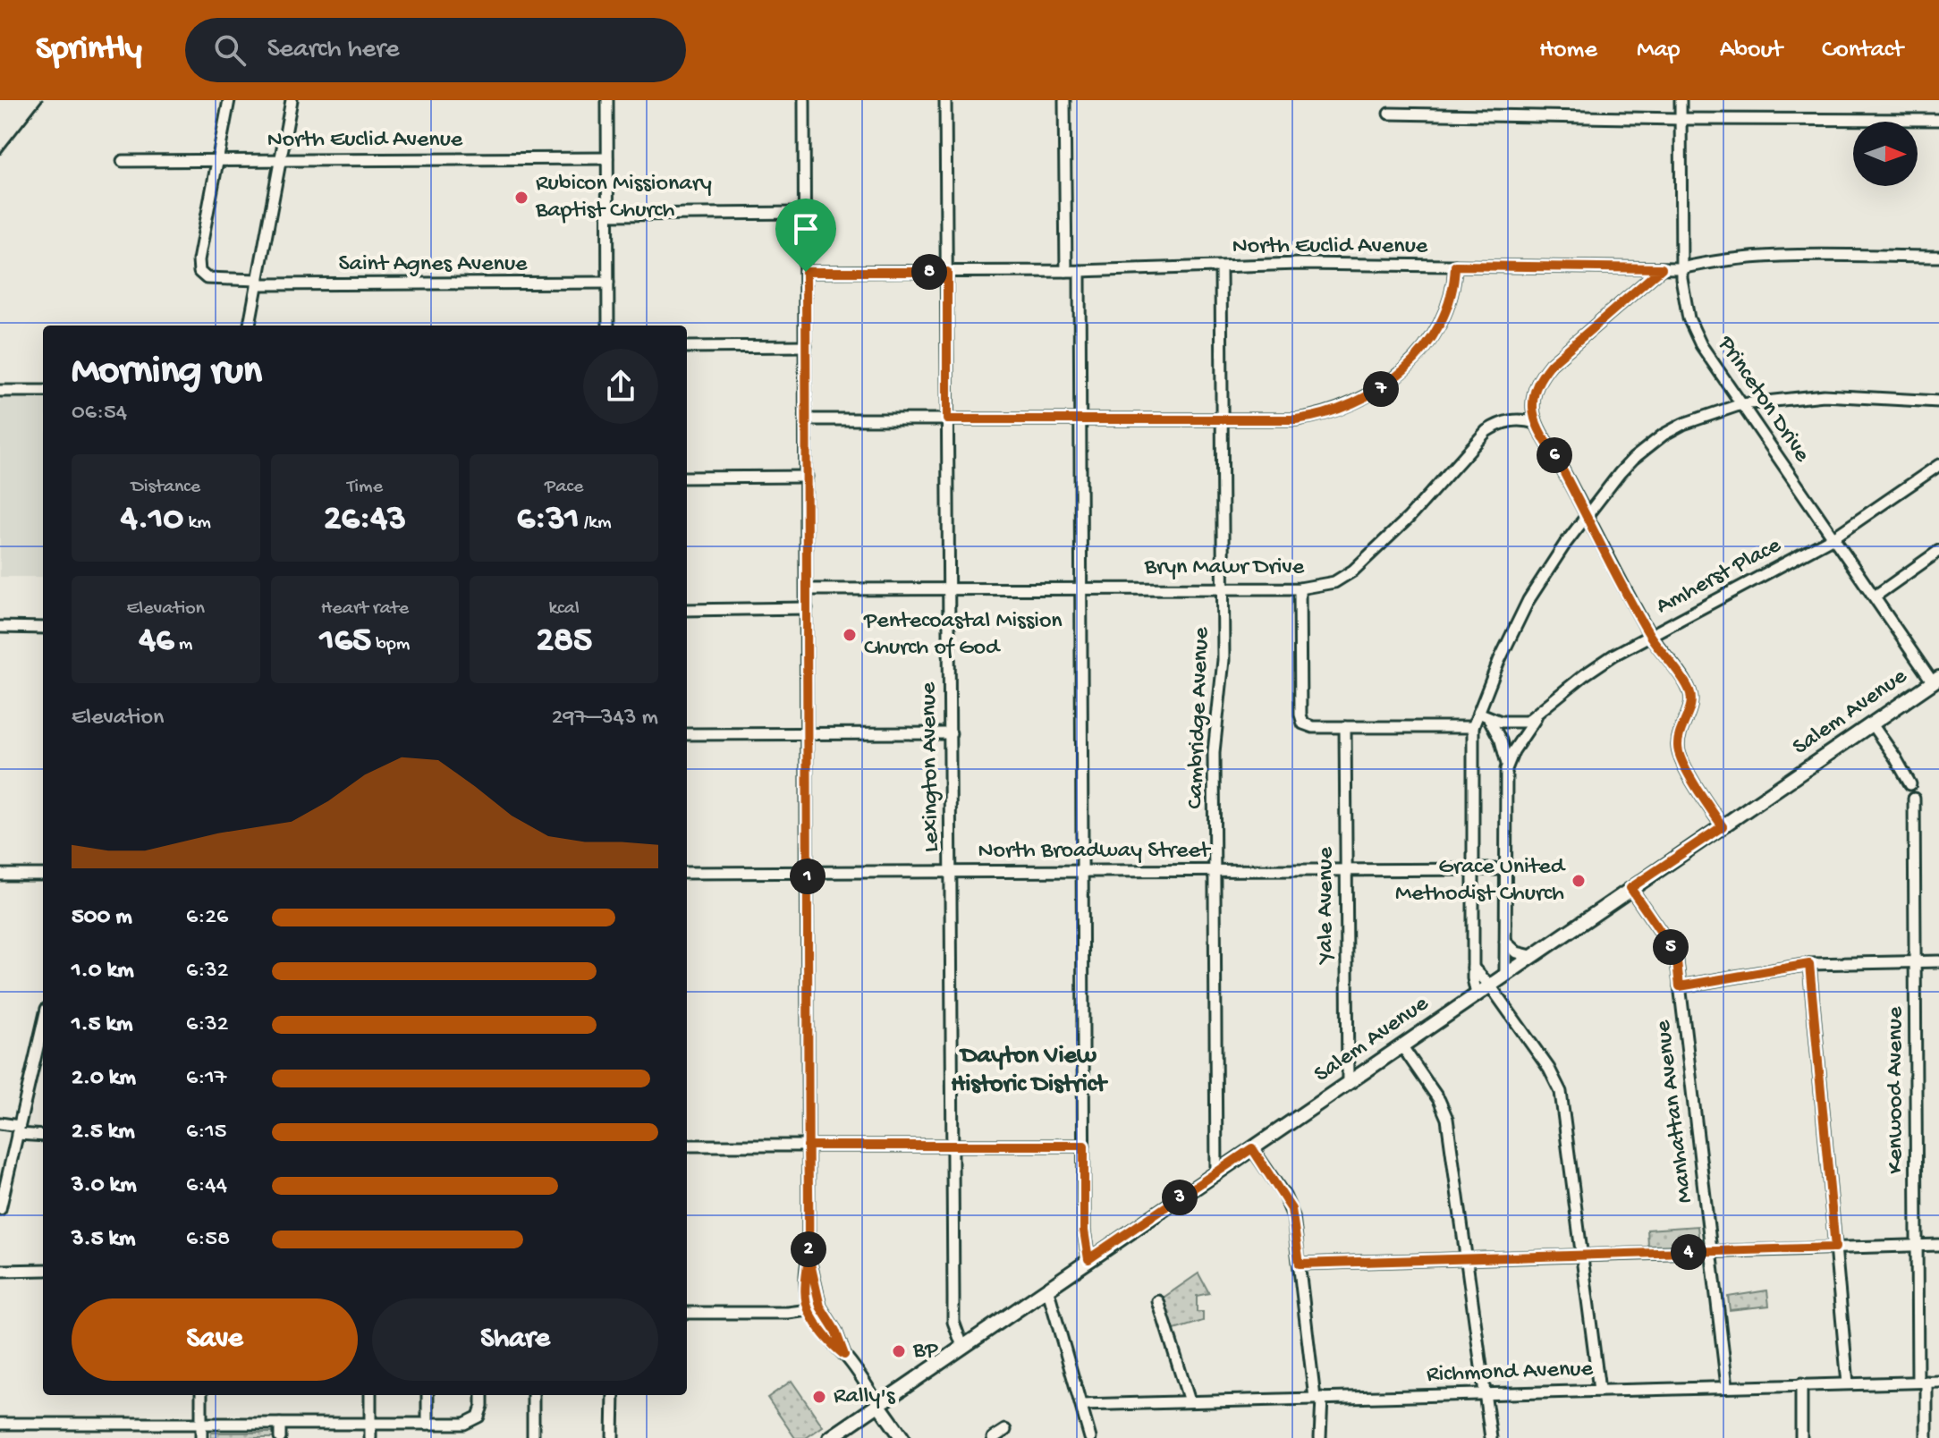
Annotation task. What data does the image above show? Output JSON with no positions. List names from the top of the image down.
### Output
{
  "streets": {
    "main road": ["Salem Avenue"],
    "street": [
      "North Euclid Avenue",
      "Saint Agnes Avenue",
      "Princeton Drive",
      "Bryn Mawr Drive",
      "Amherst Place",
      "Cambridge Avenue",
      "Lexington Avenue",
      "North Broadway Street",
      "Yale Avenue",
      "Kenwood Avenue",
      "Manhattan Avenue",
      "Richmond Avenue"
    ]
  },
  "crossings": [
    ["North Euclid Avenue", "Saint Agnes Avenue"],
    ["North Euclid Avenue", "Princeton Drive"],
    ["North Euclid Avenue", "Cambridge Avenue"],
    ["North Euclid Avenue", "Lexington Avenue"],
    ["Princeton Drive", "Amherst Place"],
    ["Princeton Drive", "Salem Avenue"],
    ["Bryn Mawr Drive", "Cambridge Avenue"],
    ["Bryn Mawr Drive", "Lexington Avenue"],
    ["Salem Avenue", "Cambridge Avenue"],
    ["Salem Avenue", "Lexington Avenue"],
    ["Salem Avenue", "Yale Avenue"],
    ["Salem Avenue", "Manhattan Avenue"],
    ["Cambridge Avenue", "North Broadway Street"],
    ["Lexington Avenue", "North Broadway Street"],
    ["North Broadway Street", "Yale Avenue"],
    ["Kenwood Avenue", "Richmond Avenue"],
    ["Manhattan Avenue", "Richmond Avenue"]
  ],
  "districts": ["Dayton View Historic District"],
  "places": [
    "Rubicon Missionary Baptist Church",
    "Pentecoastal Mission Church of God",
    "Grace United Methodist Church",
    "BP",
    "Rally's"
  ],
  "north": "right",
  "page": {
    "header": "Sprintly",
    "search": "Search here",
    "nav": [
      "Home",
      "Map",
      "About",
      "Contact"
    ],
    "pins": [
      "8",
      "7",
      "6",
      "1",
      "5",
      "3",
      "2",
      "4"
    ],
    "heading": ["Morning run", "06:54"],
    "stats": [
      ["Distance", "4.10 km"],
      ["Time", "26:43"],
      ["Pace", "6:31 /km"],
      ["Elevation", "46 m"],
      ["Heart rate", "165 bpm"],
      ["kcal", "285"]
    ],
    "chart": ["Elevation", "297–343 m"],
    "list": [
      {
        "name": "500 m",
        "note": "6:26"
      },
      {
        "name": "1.0 km",
        "note": "6:32"
      },
      {
        "name": "1.5 km",
        "note": "6:32"
      },
      {
        "name": "2.0 km",
        "note": "6:17"
      },
      {
        "name": "2.5 km",
        "note": "6:15"
      },
      {
        "name": "3.0 km",
        "note": "6:44"
      },
      {
        "name": "3.5 km",
        "note": "6:58"
      }
    ],
    "buttons": ["Save", "Share"]
  }
}
